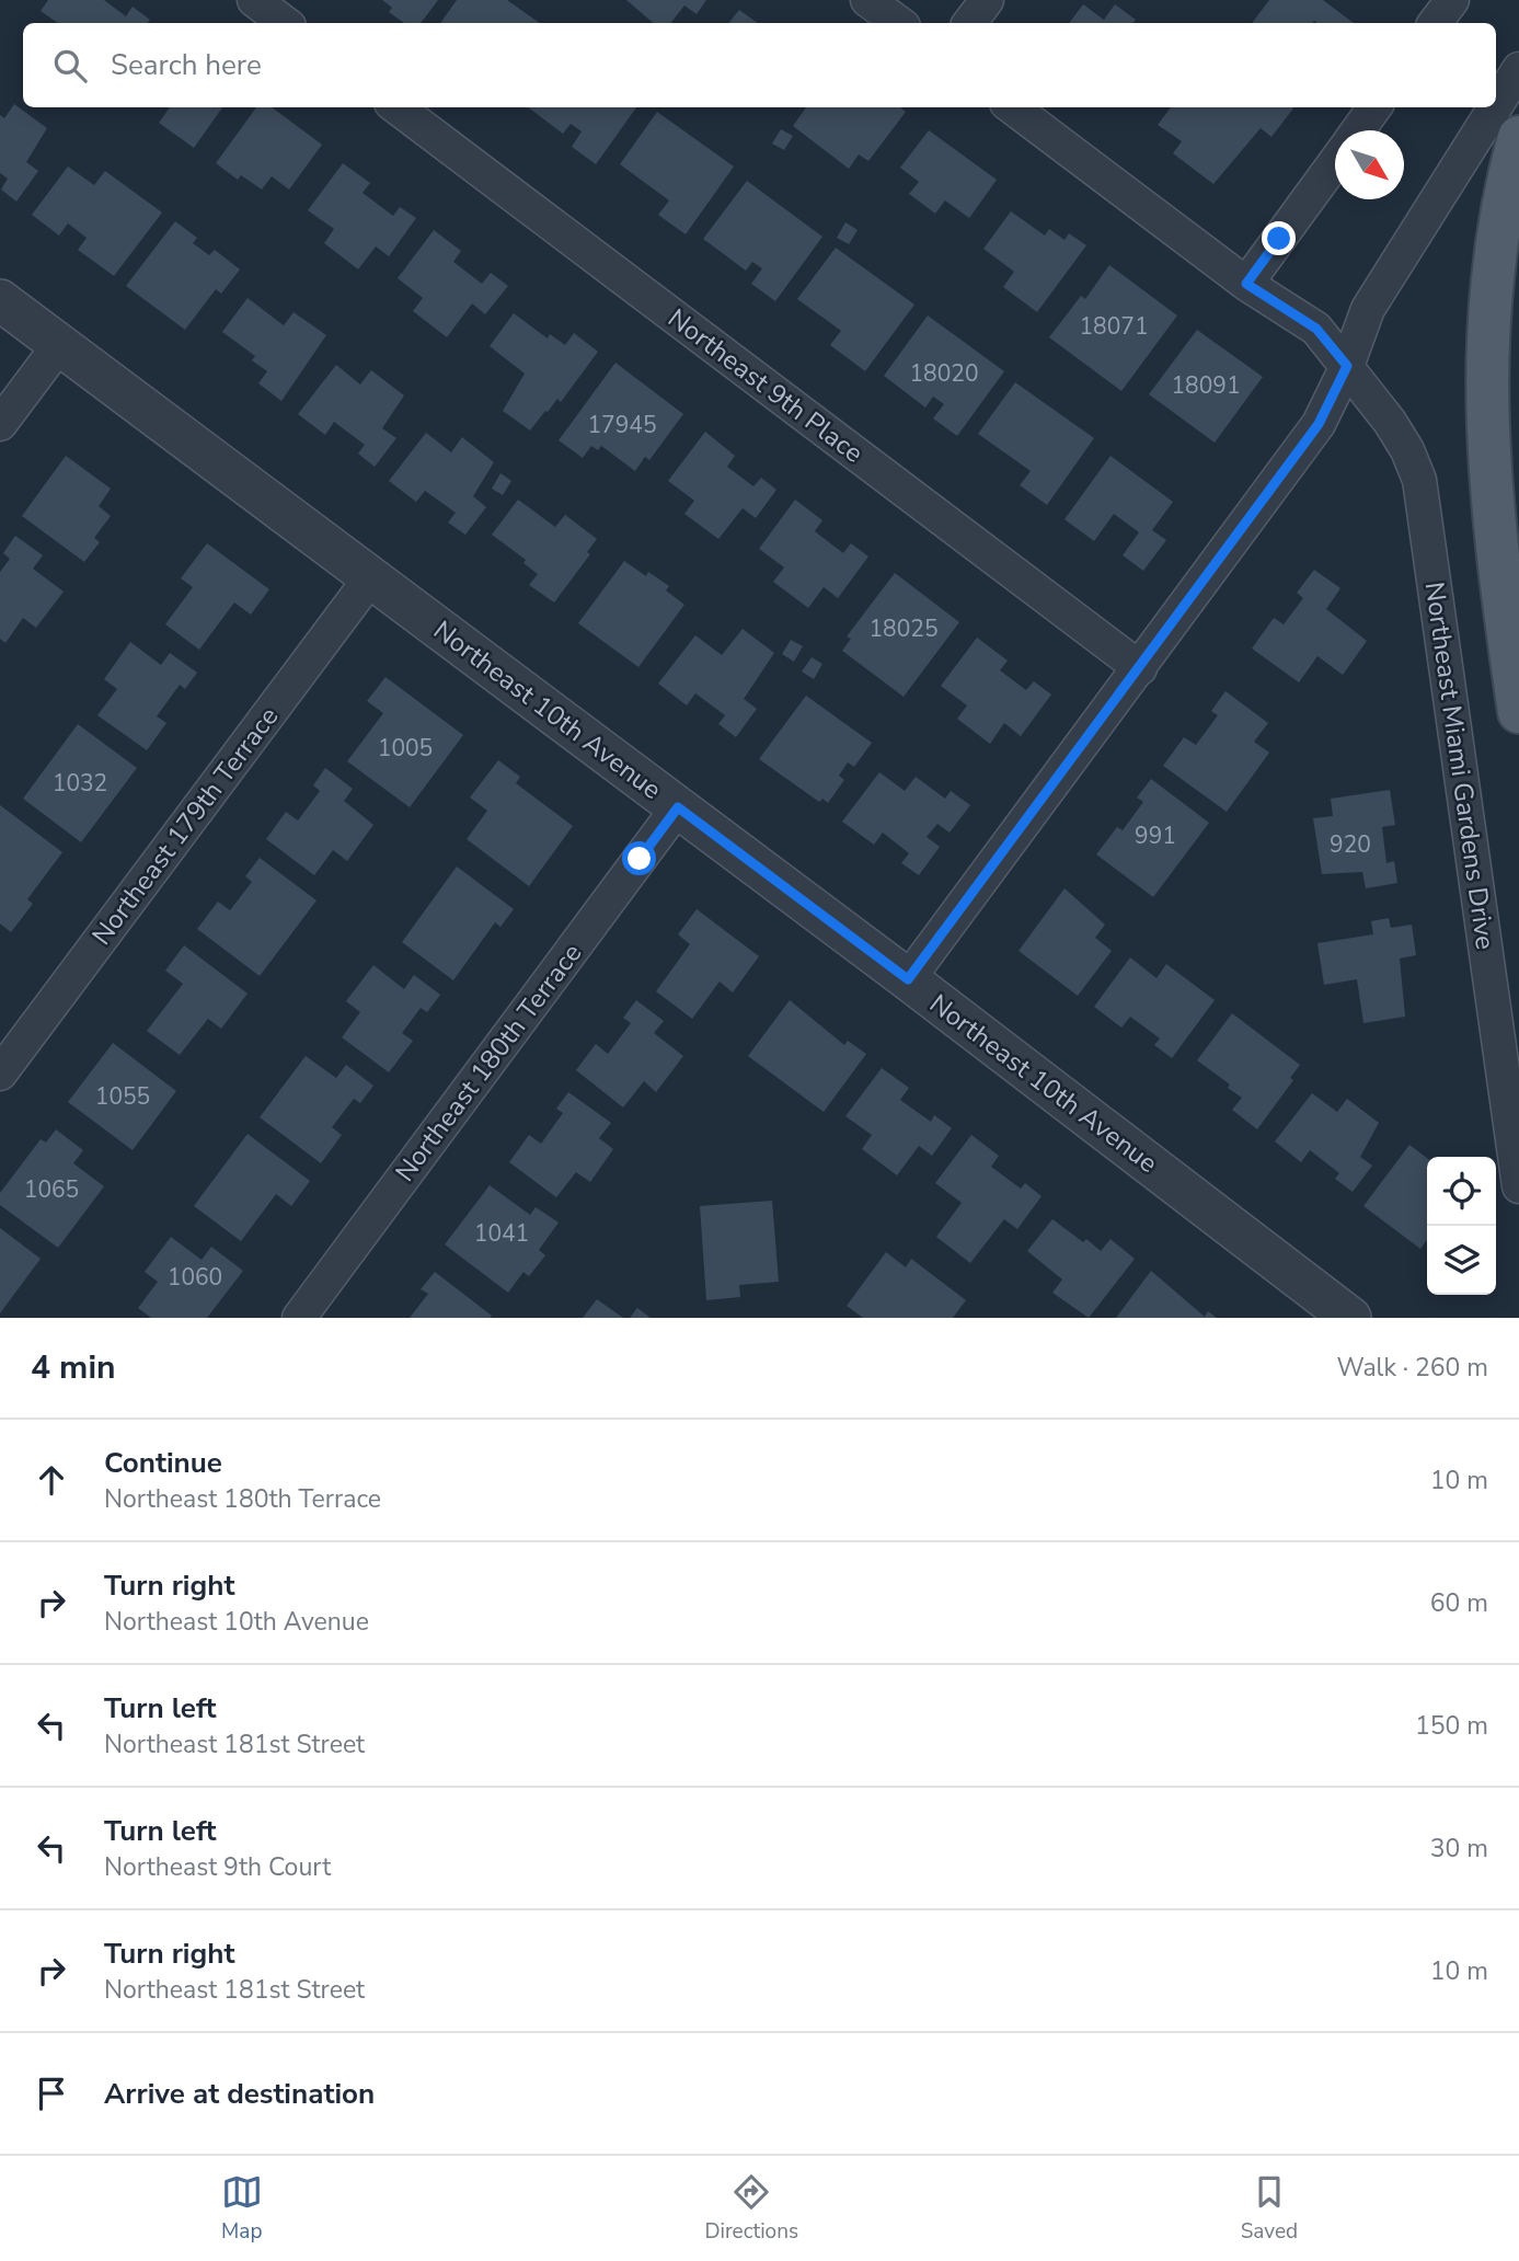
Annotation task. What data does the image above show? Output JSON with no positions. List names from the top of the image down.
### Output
{
  "streets": {
    "street": [
      "Northeast 9th Place",
      "Northeast 10th Avenue",
      "Northeast Miami Gardens Drive",
      "Northeast 179th Terrace",
      "Northeast 180th Terrace"
    ]
  },
  "crossings": [
    ["Northeast 10th Avenue", "Northeast 179th Terrace"],
    ["Northeast 10th Avenue", "Northeast 180th Terrace"]
  ],
  "house_numbers": [
    "18071",
    "18020",
    "18091",
    "17945",
    "18025",
    "1005",
    "1032",
    "991",
    "920",
    "1055",
    "1065",
    "1041",
    "1060"
  ],
  "north": "bottom right",
  "page": {
    "search": "Search here",
    "heading": ["4 min", "Walk · 260 m"],
    "list": [
      ["Continue", "Northeast 180th Terrace", "10 m"],
      ["Turn right", "Northeast 10th Avenue", "60 m"],
      ["Turn left", "Northeast 181st Street", "150 m"],
      ["Turn left", "Northeast 9th Court", "30 m"],
      ["Turn right", "Northeast 181st Street", "10 m"],
      "Arrive at destination"
    ],
    "nav": ["Map", "Directions", "Saved"]
  }
}
